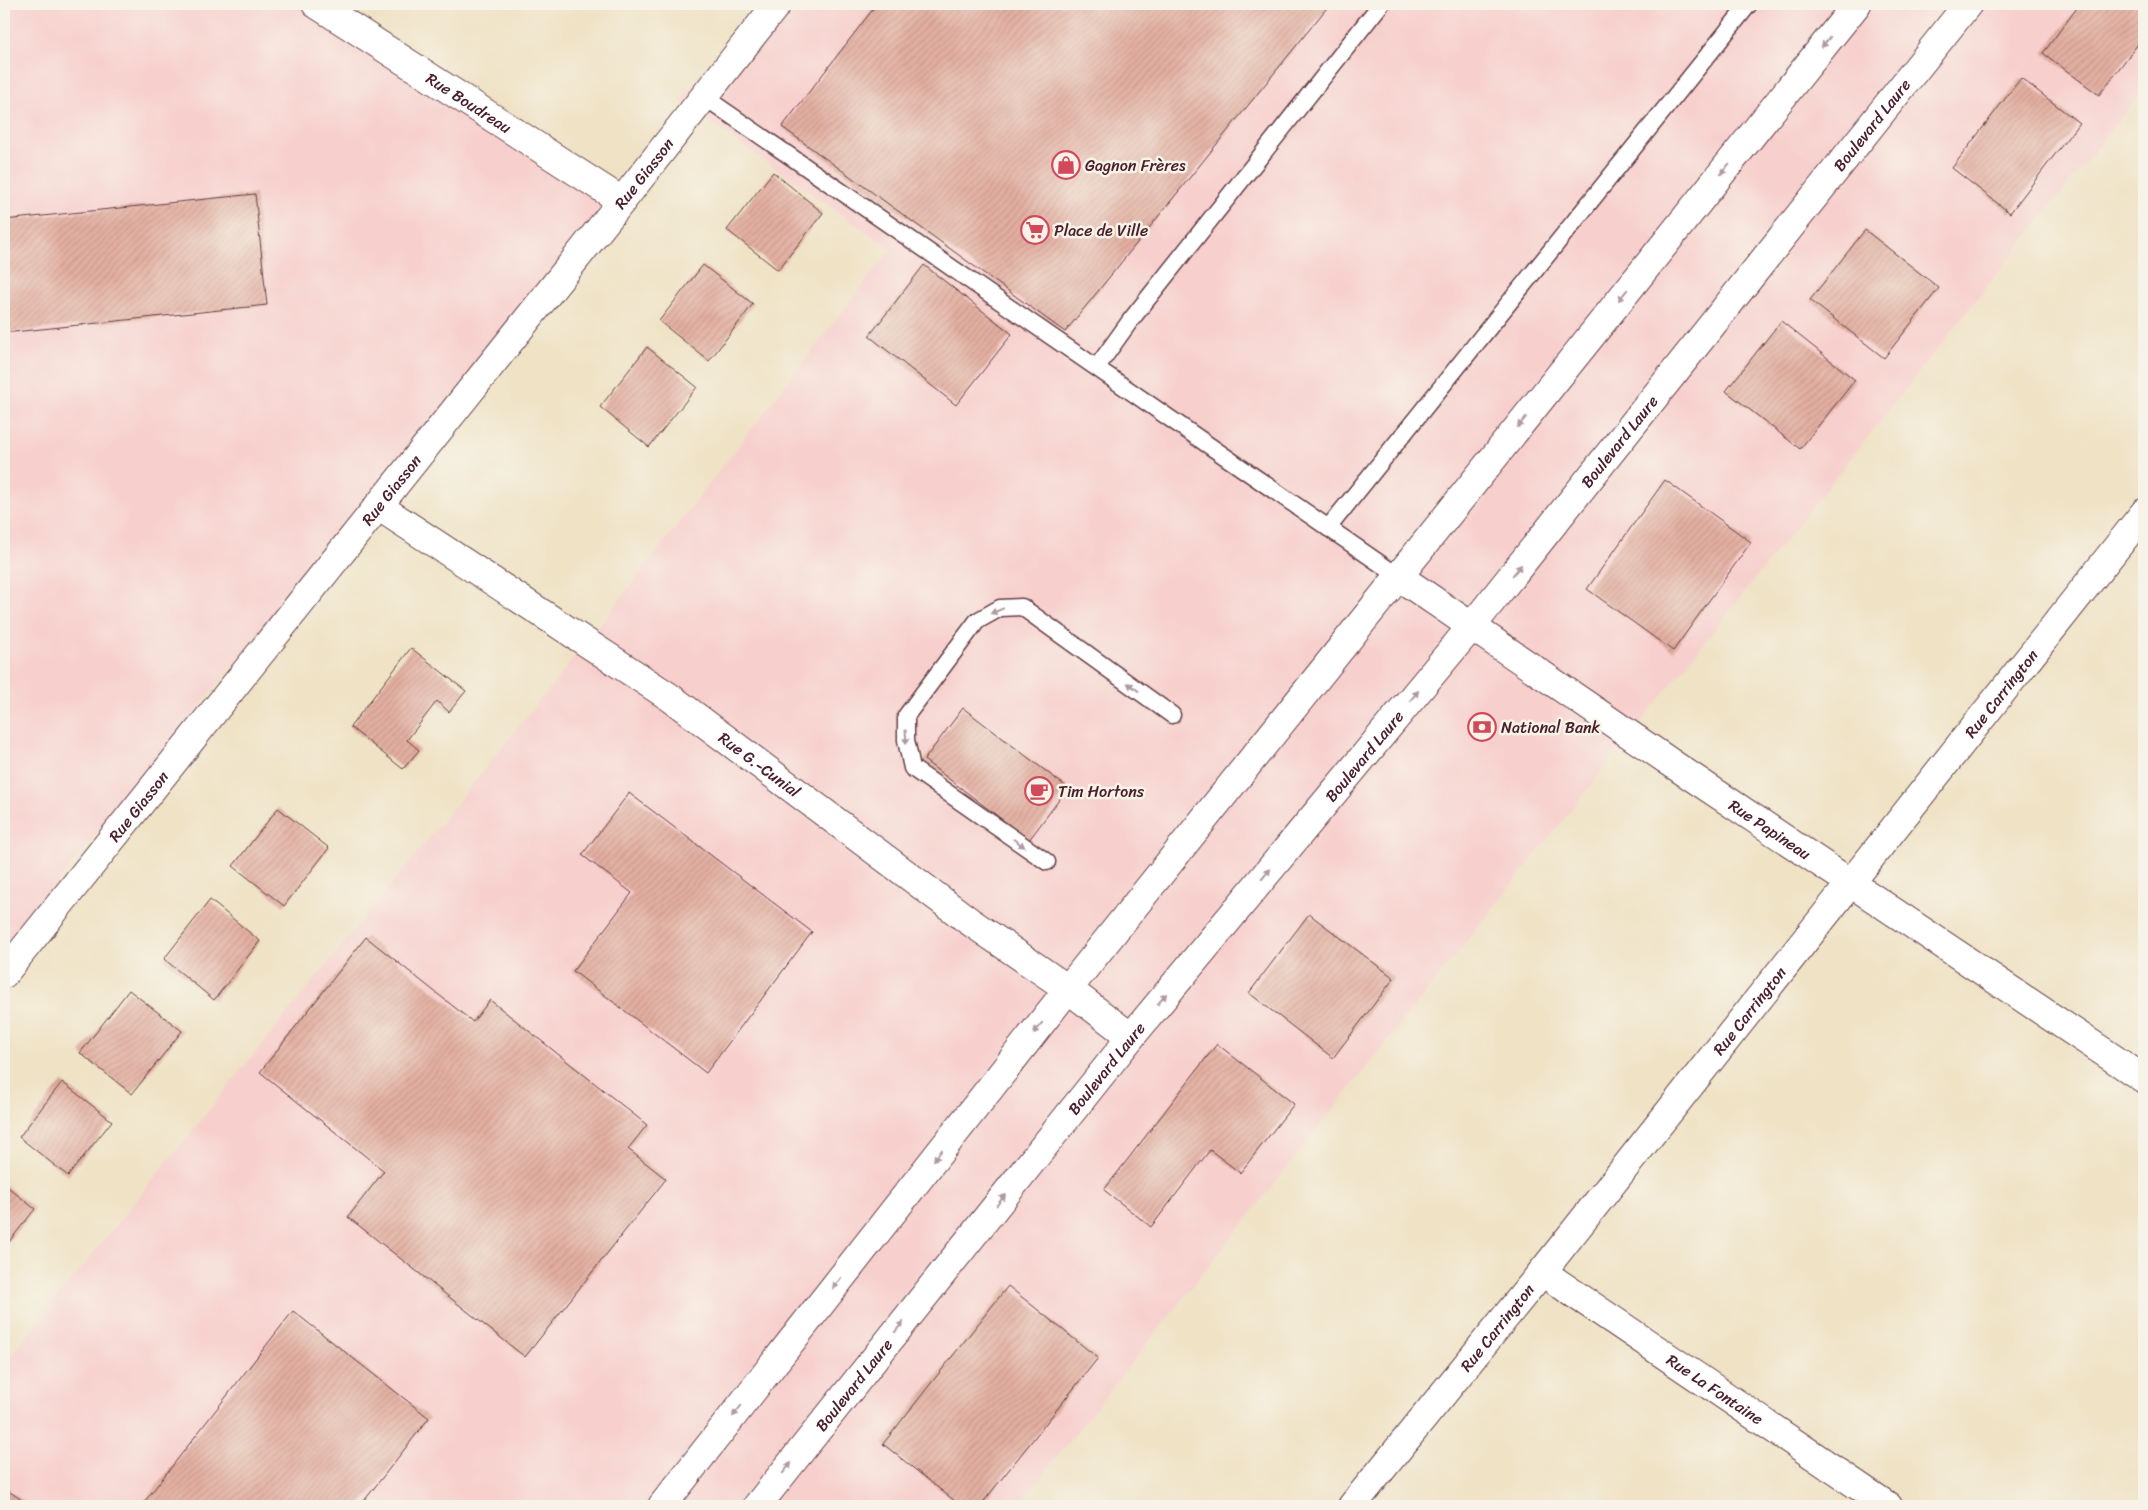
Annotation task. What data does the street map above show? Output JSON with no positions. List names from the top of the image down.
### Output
{
  "streets": {
    "main road": [
      "Rue Boudreau",
      "Boulevard Laure",
      "Rue Giasson",
      "Rue Carrington",
      "Rue G.-Cunial",
      "Rue Papineau",
      "Rue La Fontaine"
    ]
  },
  "crossings": [
    ["Rue Boudreau", "Rue Giasson"],
    ["Boulevard Laure", "Rue G.-Cunial"],
    ["Boulevard Laure", "Rue Papineau"],
    ["Rue Giasson", "Rue G.-Cunial"],
    ["Rue Carrington", "Rue Papineau"],
    ["Rue Carrington", "Rue La Fontaine"]
  ],
  "places": {
    "shop": ["Gagnon Frères"],
    "supermarket": ["Place de Ville"],
    "bank": ["National Bank"],
    "cafe": ["Tim Hortons"]
  }
}
